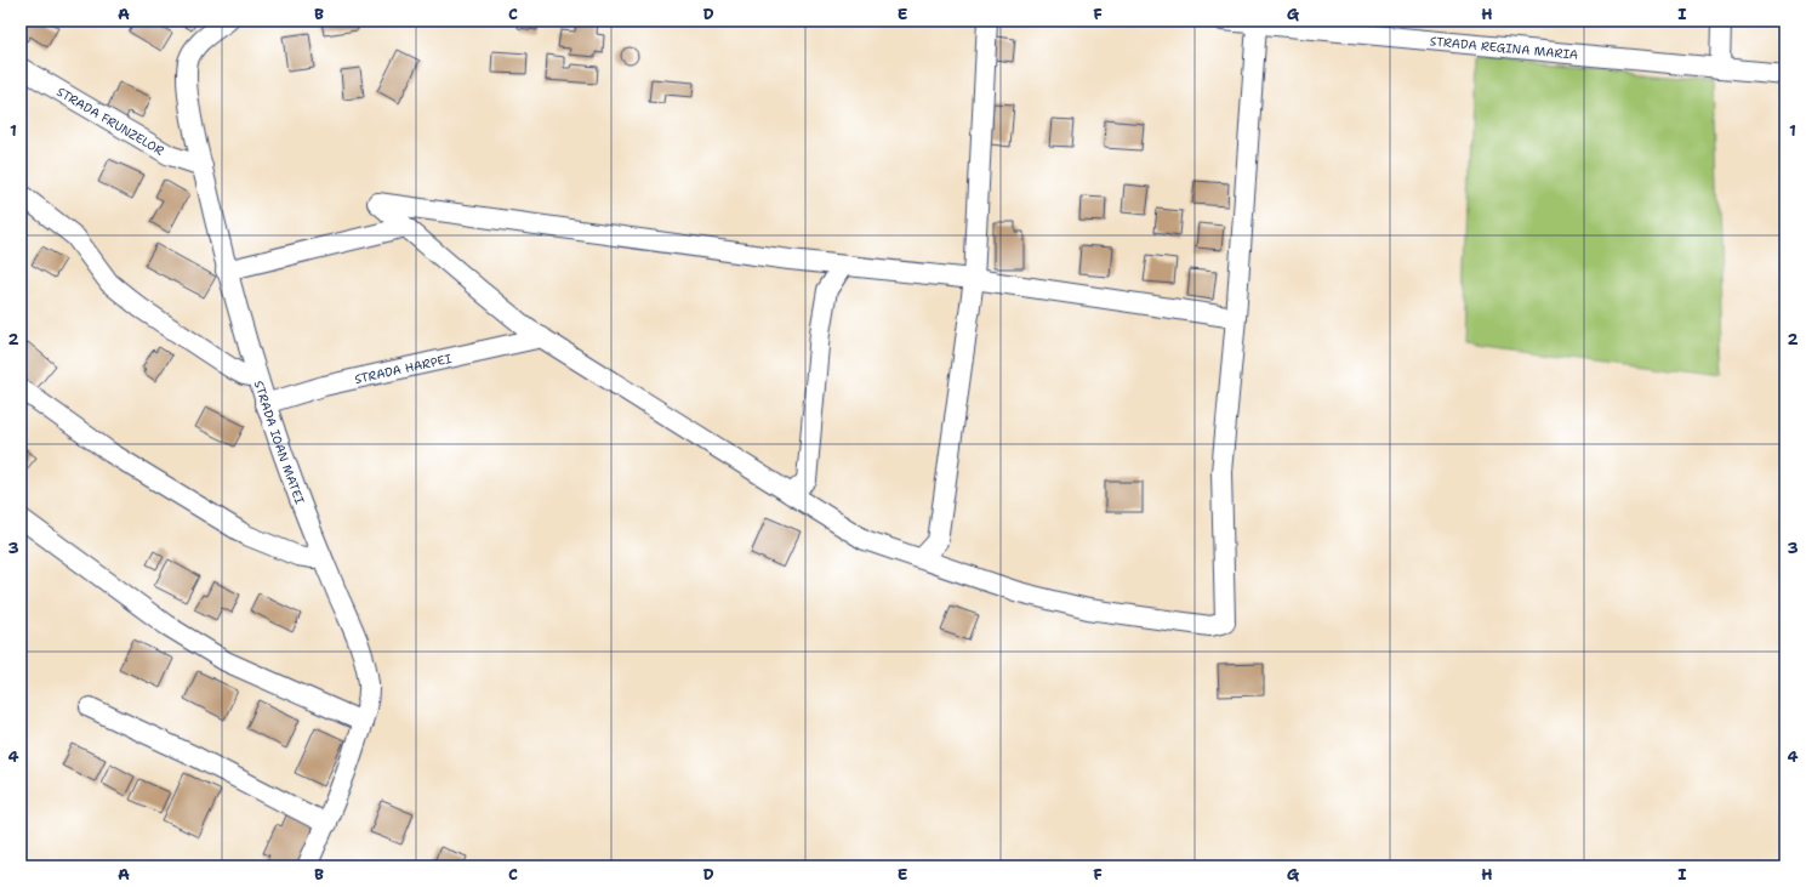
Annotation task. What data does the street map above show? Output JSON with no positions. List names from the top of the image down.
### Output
{
  "streets": {
    "street": [
      "STRADA REGINA MARIA",
      "STRADA FRUNZELOR",
      "STRADA HARPEI",
      "STRADA IOAN MATEI"
    ]
  },
  "crossings": [
    ["STRADA FRUNZELOR", "STRADA IOAN MATEI"],
    ["STRADA HARPEI", "STRADA IOAN MATEI"]
  ],
  "grid": {
    "columns": [
      "A",
      "B",
      "C",
      "D",
      "E",
      "F",
      "G",
      "H",
      "I"
    ],
    "rows": [
      "1",
      "2",
      "3",
      "4"
    ]
  }
}
